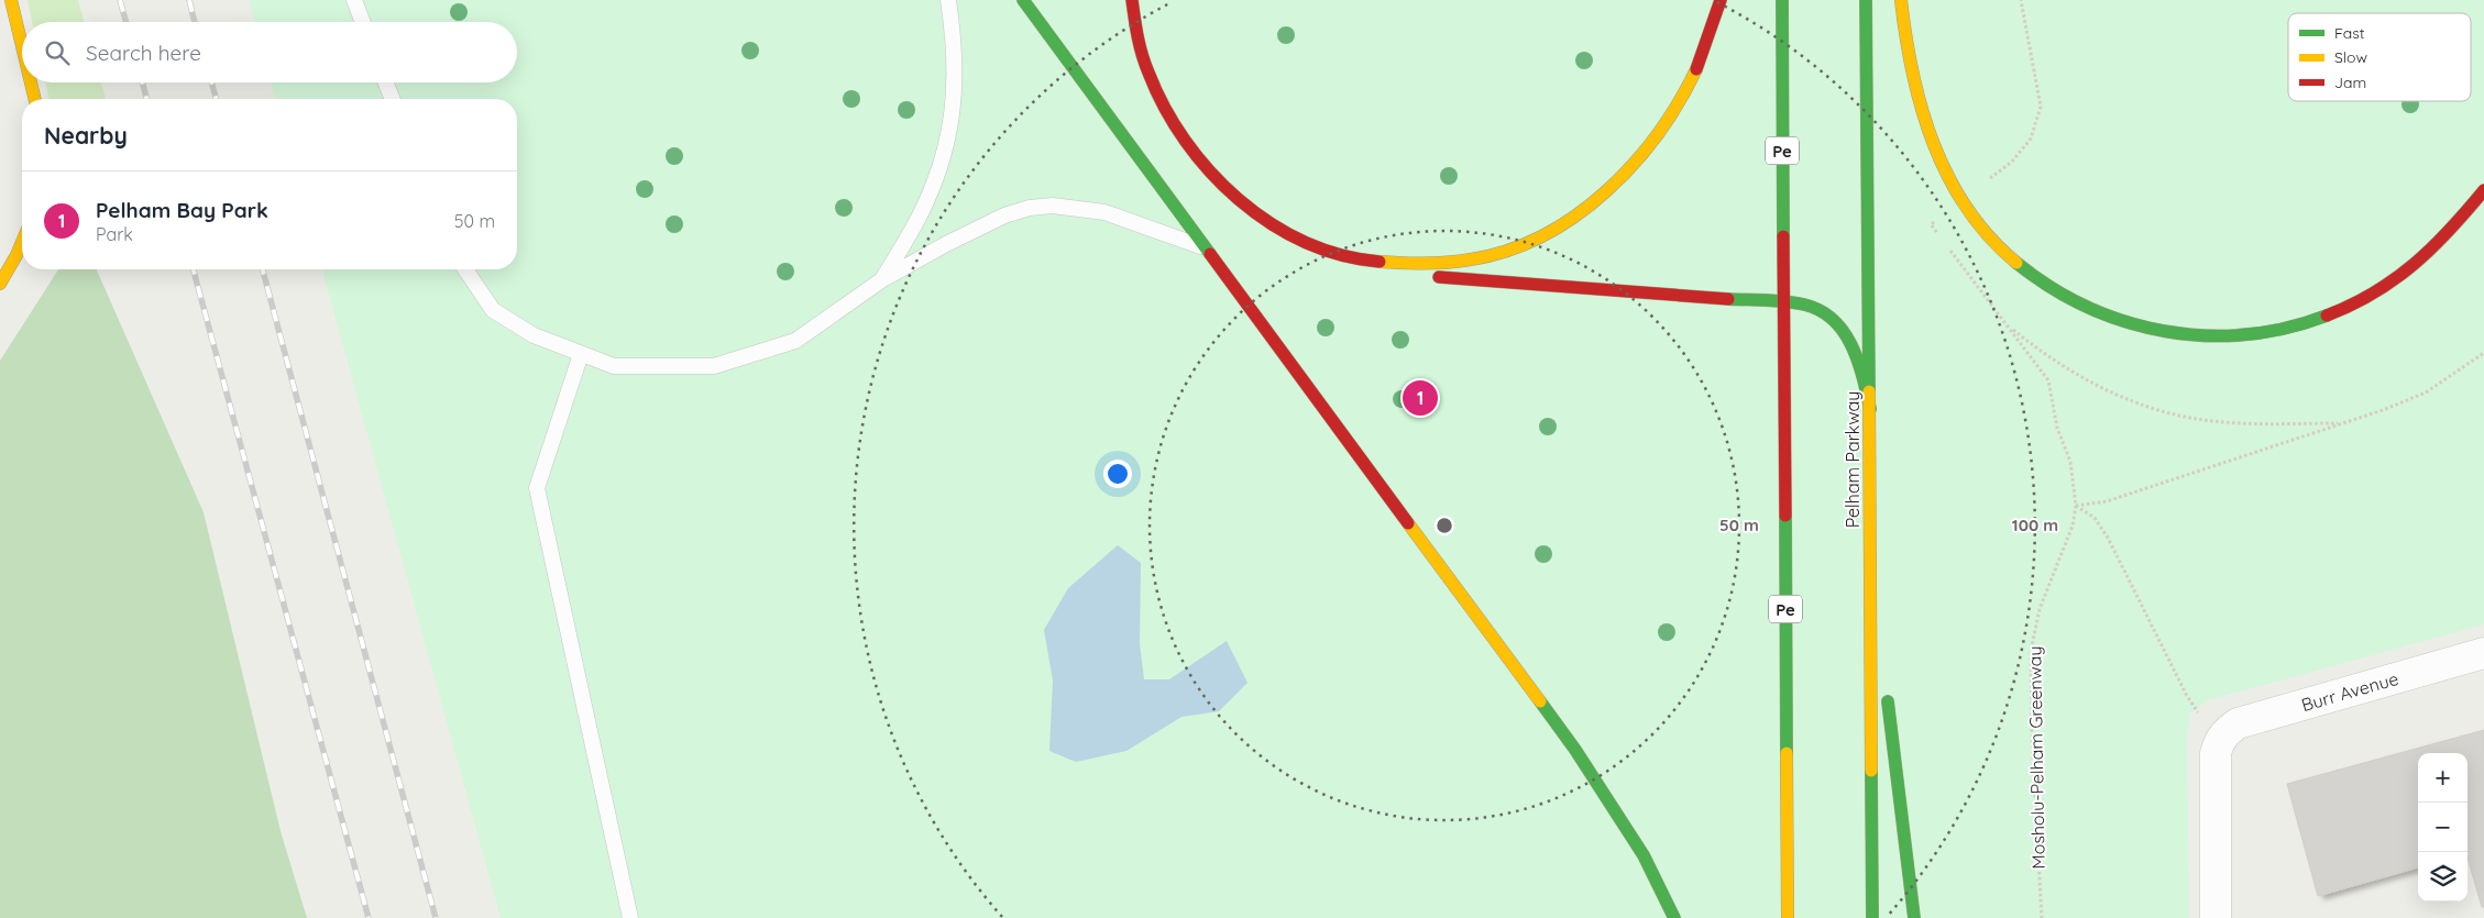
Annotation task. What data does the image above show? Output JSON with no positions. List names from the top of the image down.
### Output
{
  "streets": {
    "main road": ["Pe", "Pelham Parkway"],
    "street": ["Burr Avenue"],
    "path": ["Mosholu-Pelham Greenway"]
  },
  "legend": ["Fast", "Slow", "Jam"],
  "page": {
    "search": "Search here",
    "heading": "Nearby",
    "list": [
      {
        "mark": "1",
        "name": "Pelham Bay Park",
        "note": "Park",
        "value": "50 m"
      }
    ],
    "pins": "1",
    "map_buttons": ["+", "−"]
  },
  "rings": ["50 m", "100 m"]
}
